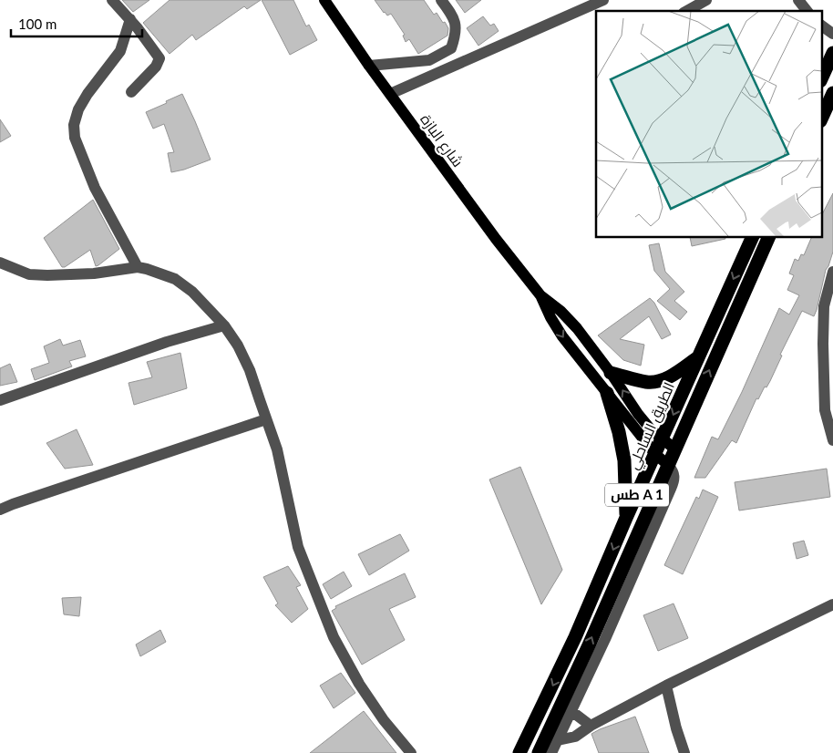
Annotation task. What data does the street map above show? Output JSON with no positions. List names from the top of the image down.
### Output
{
  "streets": {
    "highway": ["الطريق الساحلي", "طس A 1"],
    "main road": ["شارع البازة"]
  },
  "crossings": [
    ["شارع البازة", "الطريق الساحلي"],
    ["شارع البازة", "طس A 1"]
  ],
  "scale_bar": "100 m"
}
